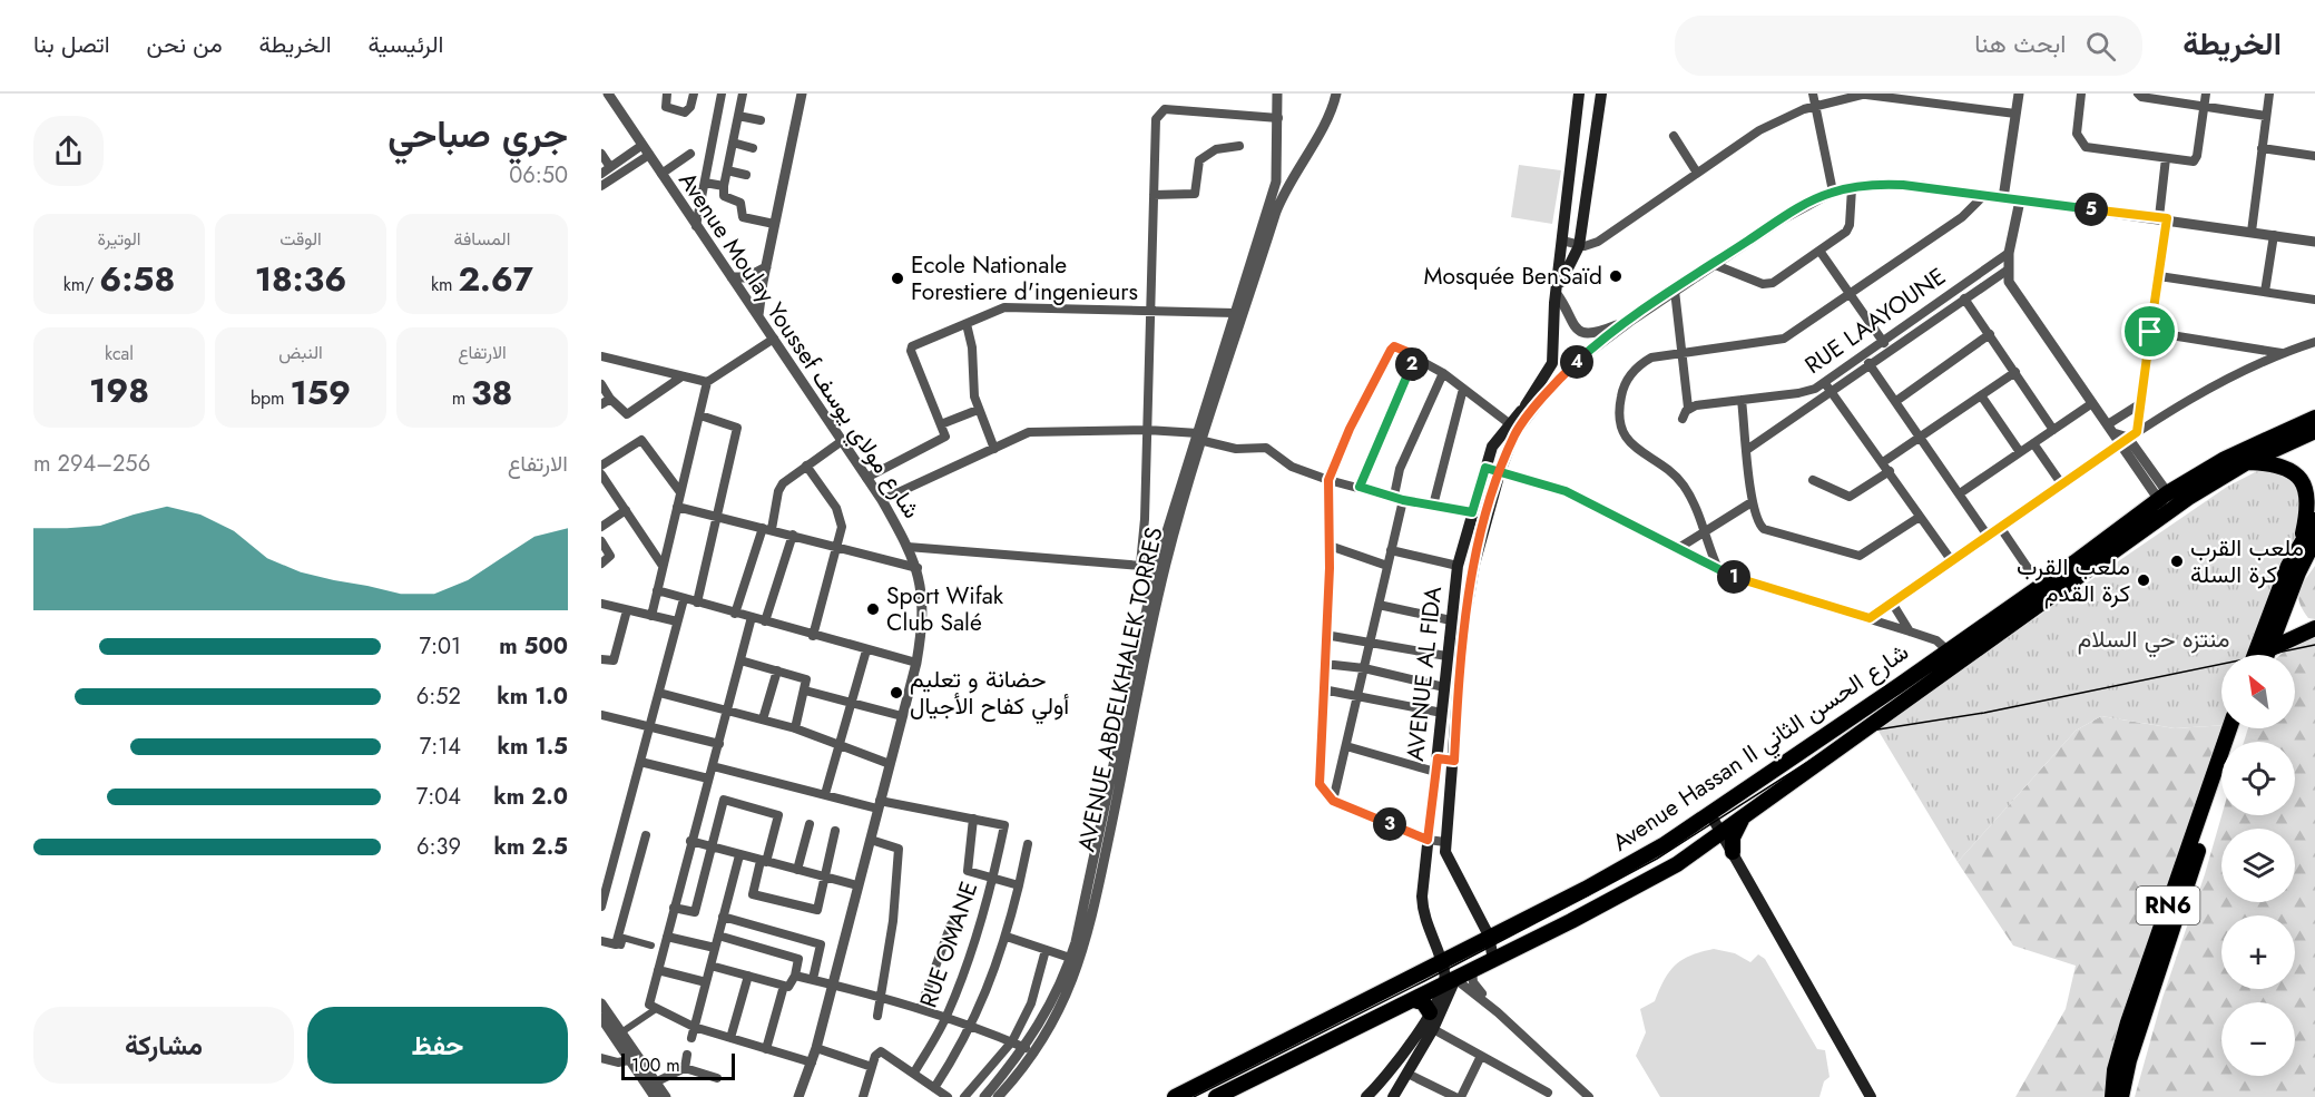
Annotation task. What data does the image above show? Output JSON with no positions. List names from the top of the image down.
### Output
{
  "streets": {
    "highway": ["Avenue Hassan II شارع الحسن الثاني", "RN6"],
    "main road": ["AVENUE AL FIDA"],
    "street": [
      "RUE LAAYOUNE",
      "Avenue Moulay Youssef شارع مولاي يوسف",
      "AVENUE ABDELKHALEK TORRES",
      "RUE OMANE"
    ]
  },
  "crossings": [
    ["AVENUE AL FIDA", "Avenue Hassan II شارع الحسن الثاني"]
  ],
  "parks": ["منتزه حي السلام"],
  "places": [
    "Mosquée BenSaïd",
    "Ecole Nationale Forestiere d'ingenieurs",
    "ملعب القرب كرة السلة",
    "ملعب القرب كرة القدم",
    "Sport Wifak Club Salé",
    "حضانة و تعليم أولي كفاح الأجيال"
  ],
  "scale_bar": "100 m",
  "north": "top left",
  "page": {
    "header": "الخريطة",
    "search": "ابحث هنا",
    "nav": [
      "الرئيسية",
      "الخريطة",
      "من نحن",
      "اتصل بنا"
    ],
    "heading": ["جري صباحي", "06:50"],
    "pins": [
      "5",
      "4",
      "2",
      "1",
      "3"
    ],
    "stats": [
      ["المسافة", "2.67 km"],
      ["الوقت", "18:36"],
      ["الوتيرة", "6:58 /km"],
      ["الارتفاع", "38 m"],
      ["النبض", "159 bpm"],
      ["kcal", "198"]
    ],
    "chart": ["الارتفاع", "256–294 m"],
    "list": [
      {
        "name": "500 m",
        "note": "7:01"
      },
      {
        "name": "1.0 km",
        "note": "6:52"
      },
      {
        "name": "1.5 km",
        "note": "7:14"
      },
      {
        "name": "2.0 km",
        "note": "7:04"
      },
      {
        "name": "2.5 km",
        "note": "6:39"
      }
    ],
    "map_buttons": ["+", "−"],
    "buttons": ["حفظ", "مشاركة"],
    "scale": "100 m"
  }
}
